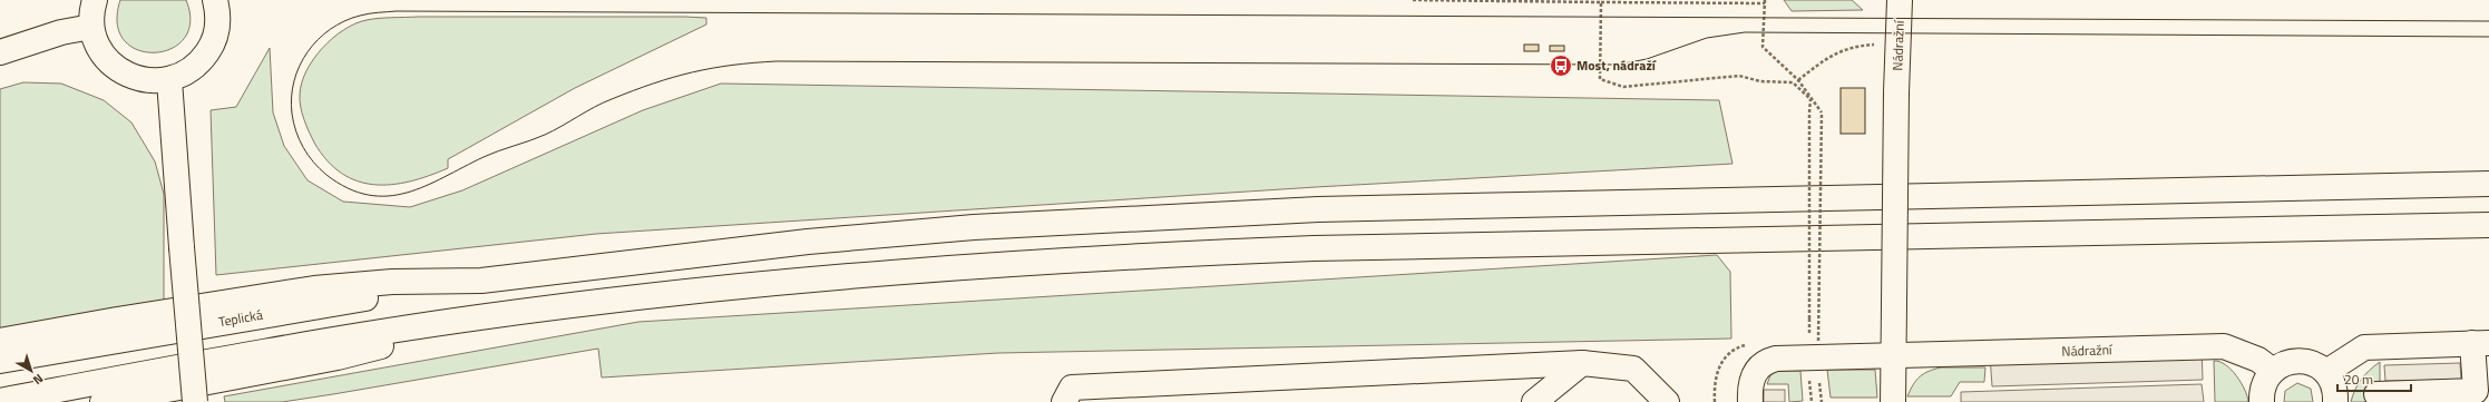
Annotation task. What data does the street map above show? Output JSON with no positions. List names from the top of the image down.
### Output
{
  "streets": {
    "main road": ["Nádražní", "Teplická"]
  },
  "places": {
    "bus stop": ["Most, nádraží"]
  },
  "scale_bar": "20 m",
  "north": "bottom right"
}
